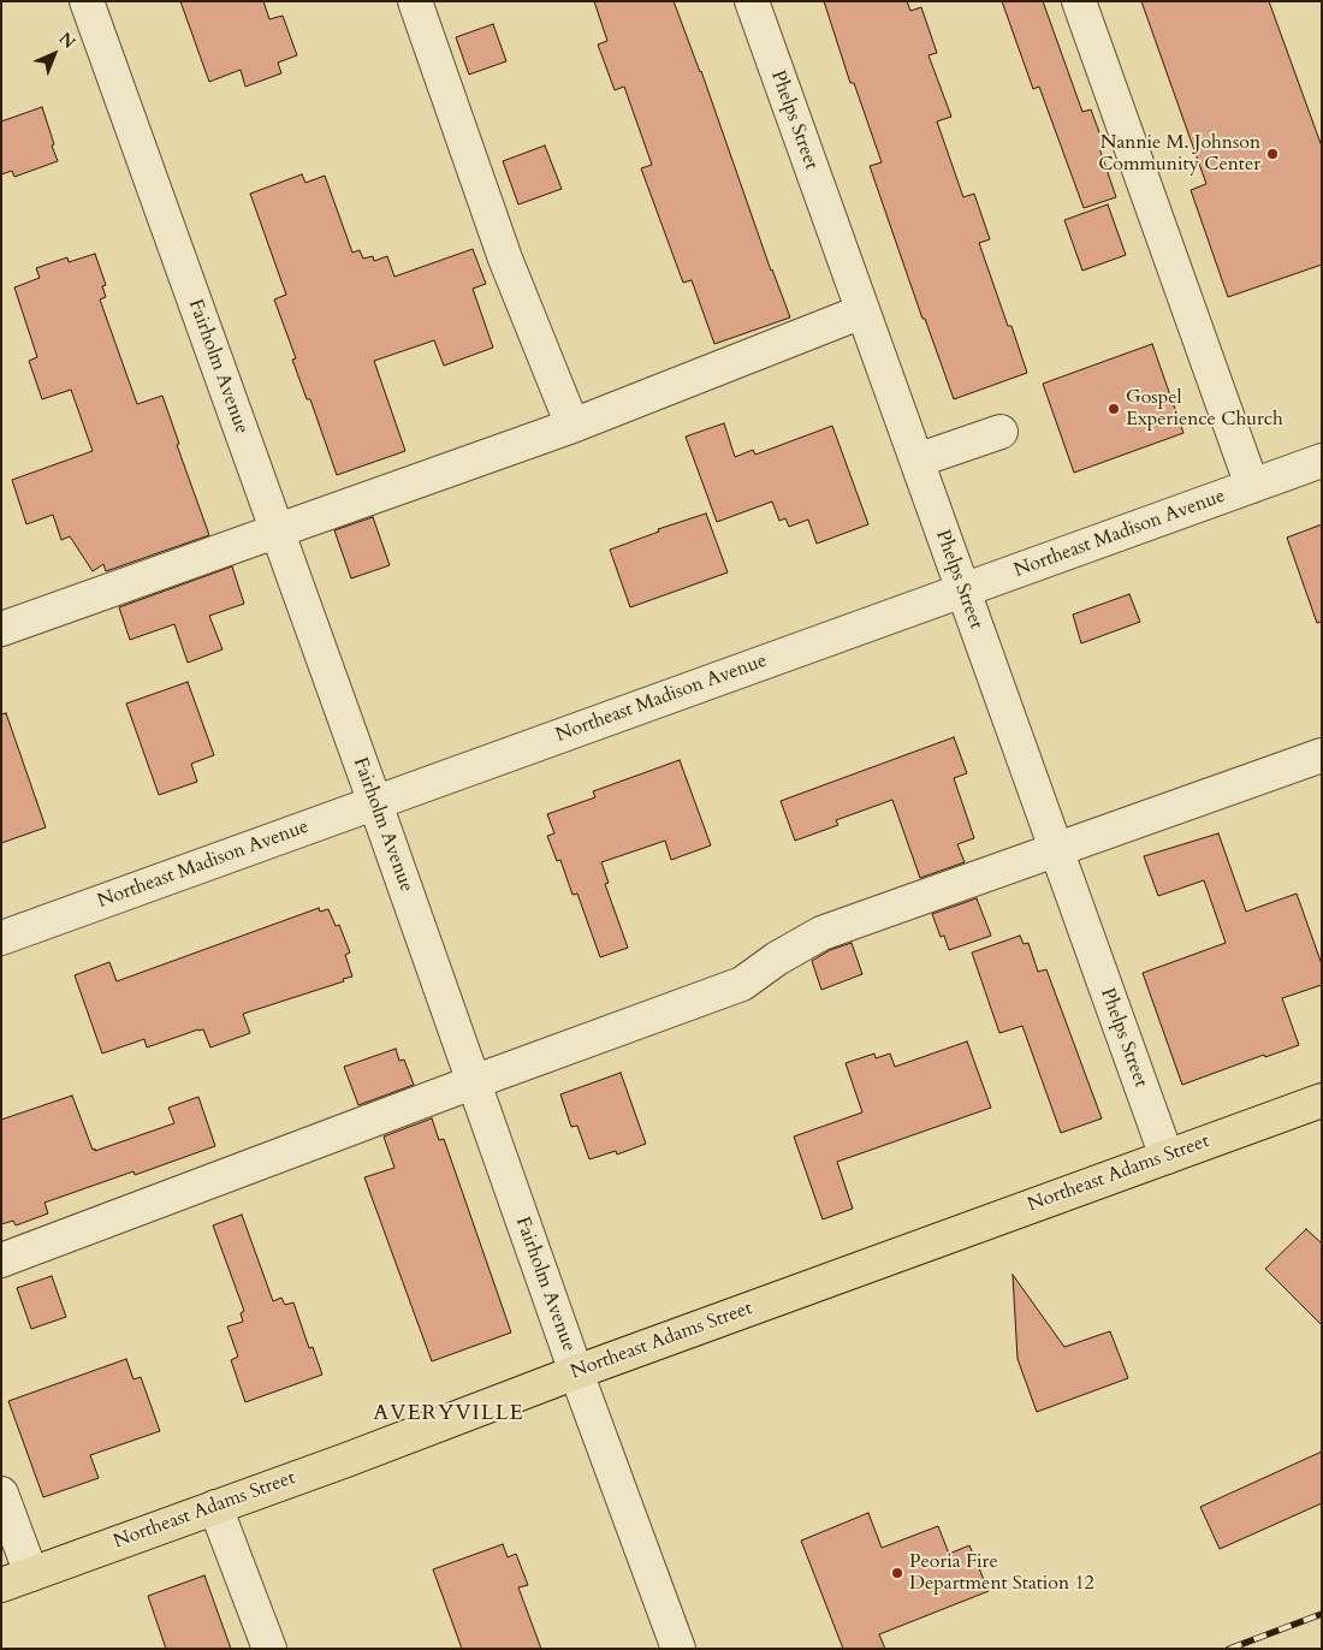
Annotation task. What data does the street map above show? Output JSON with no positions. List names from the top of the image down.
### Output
{
  "streets": {
    "main road": ["Northeast Adams Street"],
    "street": ["Phelps Street", "Fairholm Avenue", "Northeast Madison Avenue"]
  },
  "crossings": [
    ["Phelps Street", "Northeast Madison Avenue"],
    ["Phelps Street", "Northeast Adams Street"],
    ["Fairholm Avenue", "Northeast Madison Avenue"],
    ["Fairholm Avenue", "Northeast Adams Street"]
  ],
  "districts": ["AVERYVILLE"],
  "places": ["Nannie M. Johnson Community Center", "Gospel Experience Church", "Peoria Fire Department Station 12"],
  "north": "top right"
}
